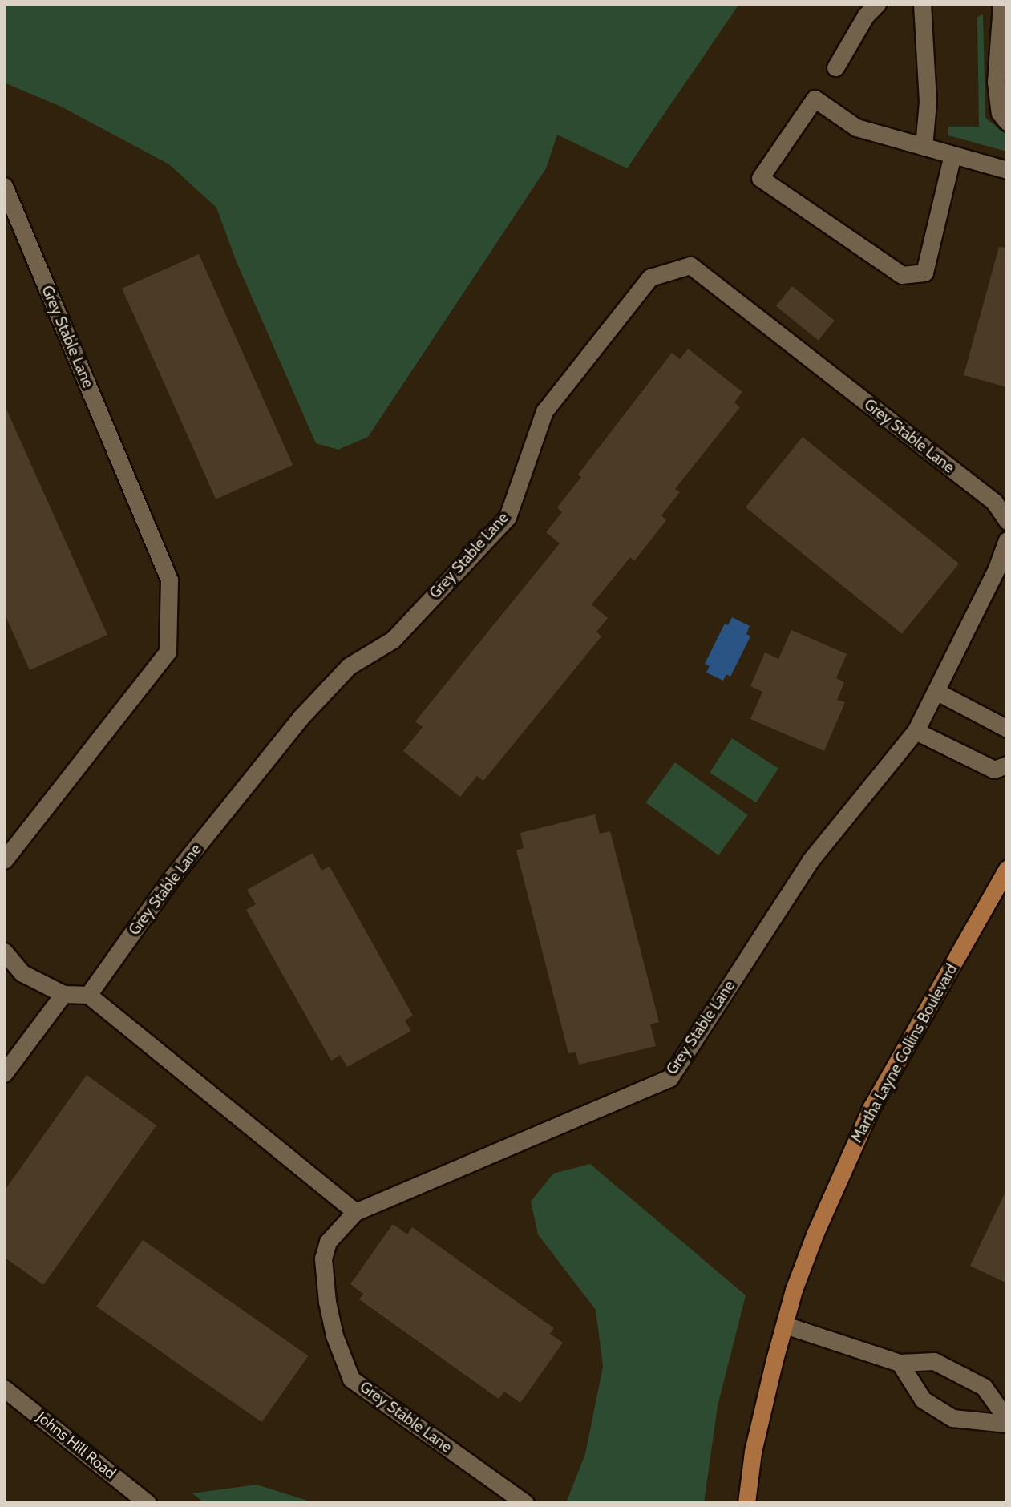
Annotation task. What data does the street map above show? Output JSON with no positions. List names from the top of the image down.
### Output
{
  "streets": {
    "main road": ["Martha Layne Collins Boulevard"],
    "street": ["Grey Stable Lane", "Johns Hill Road"]
  }
}
